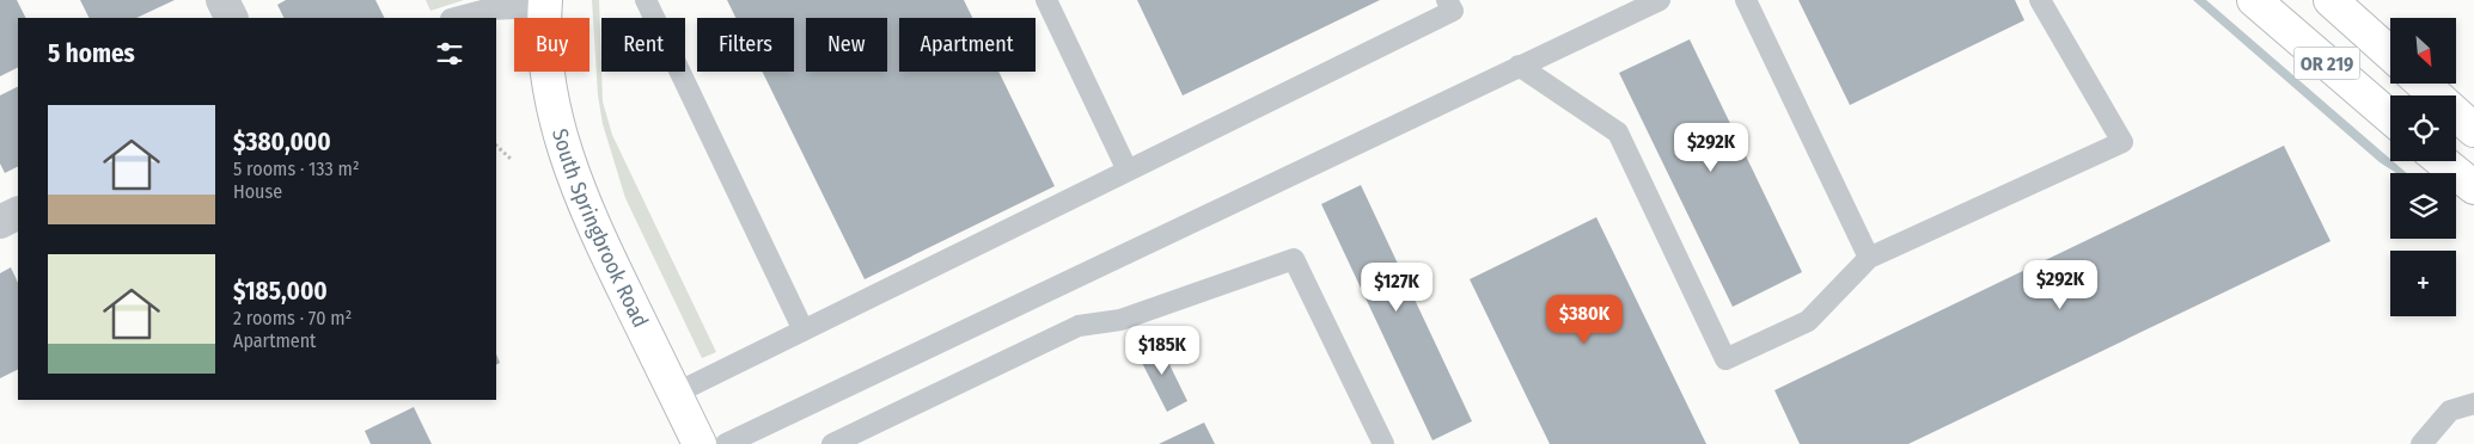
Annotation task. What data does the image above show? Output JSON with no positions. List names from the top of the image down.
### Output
{
  "streets": {
    "main road": ["OR 219", "South Springbrook Road"]
  },
  "north": "bottom right",
  "page": {
    "map_buttons": "+",
    "chip": [
      "Buy",
      "Rent",
      "Filters",
      "New",
      "Apartment"
    ],
    "heading": "5 homes",
    "list": [
      {
        "name": "$380,000",
        "note": "5 rooms · 133 m² · House"
      },
      {
        "name": "$185,000",
        "note": "2 rooms · 70 m² · Apartment"
      }
    ],
    "price": [
      "$292K",
      "$292K",
      "$127K",
      "$380K",
      "$185K"
    ]
  }
}
